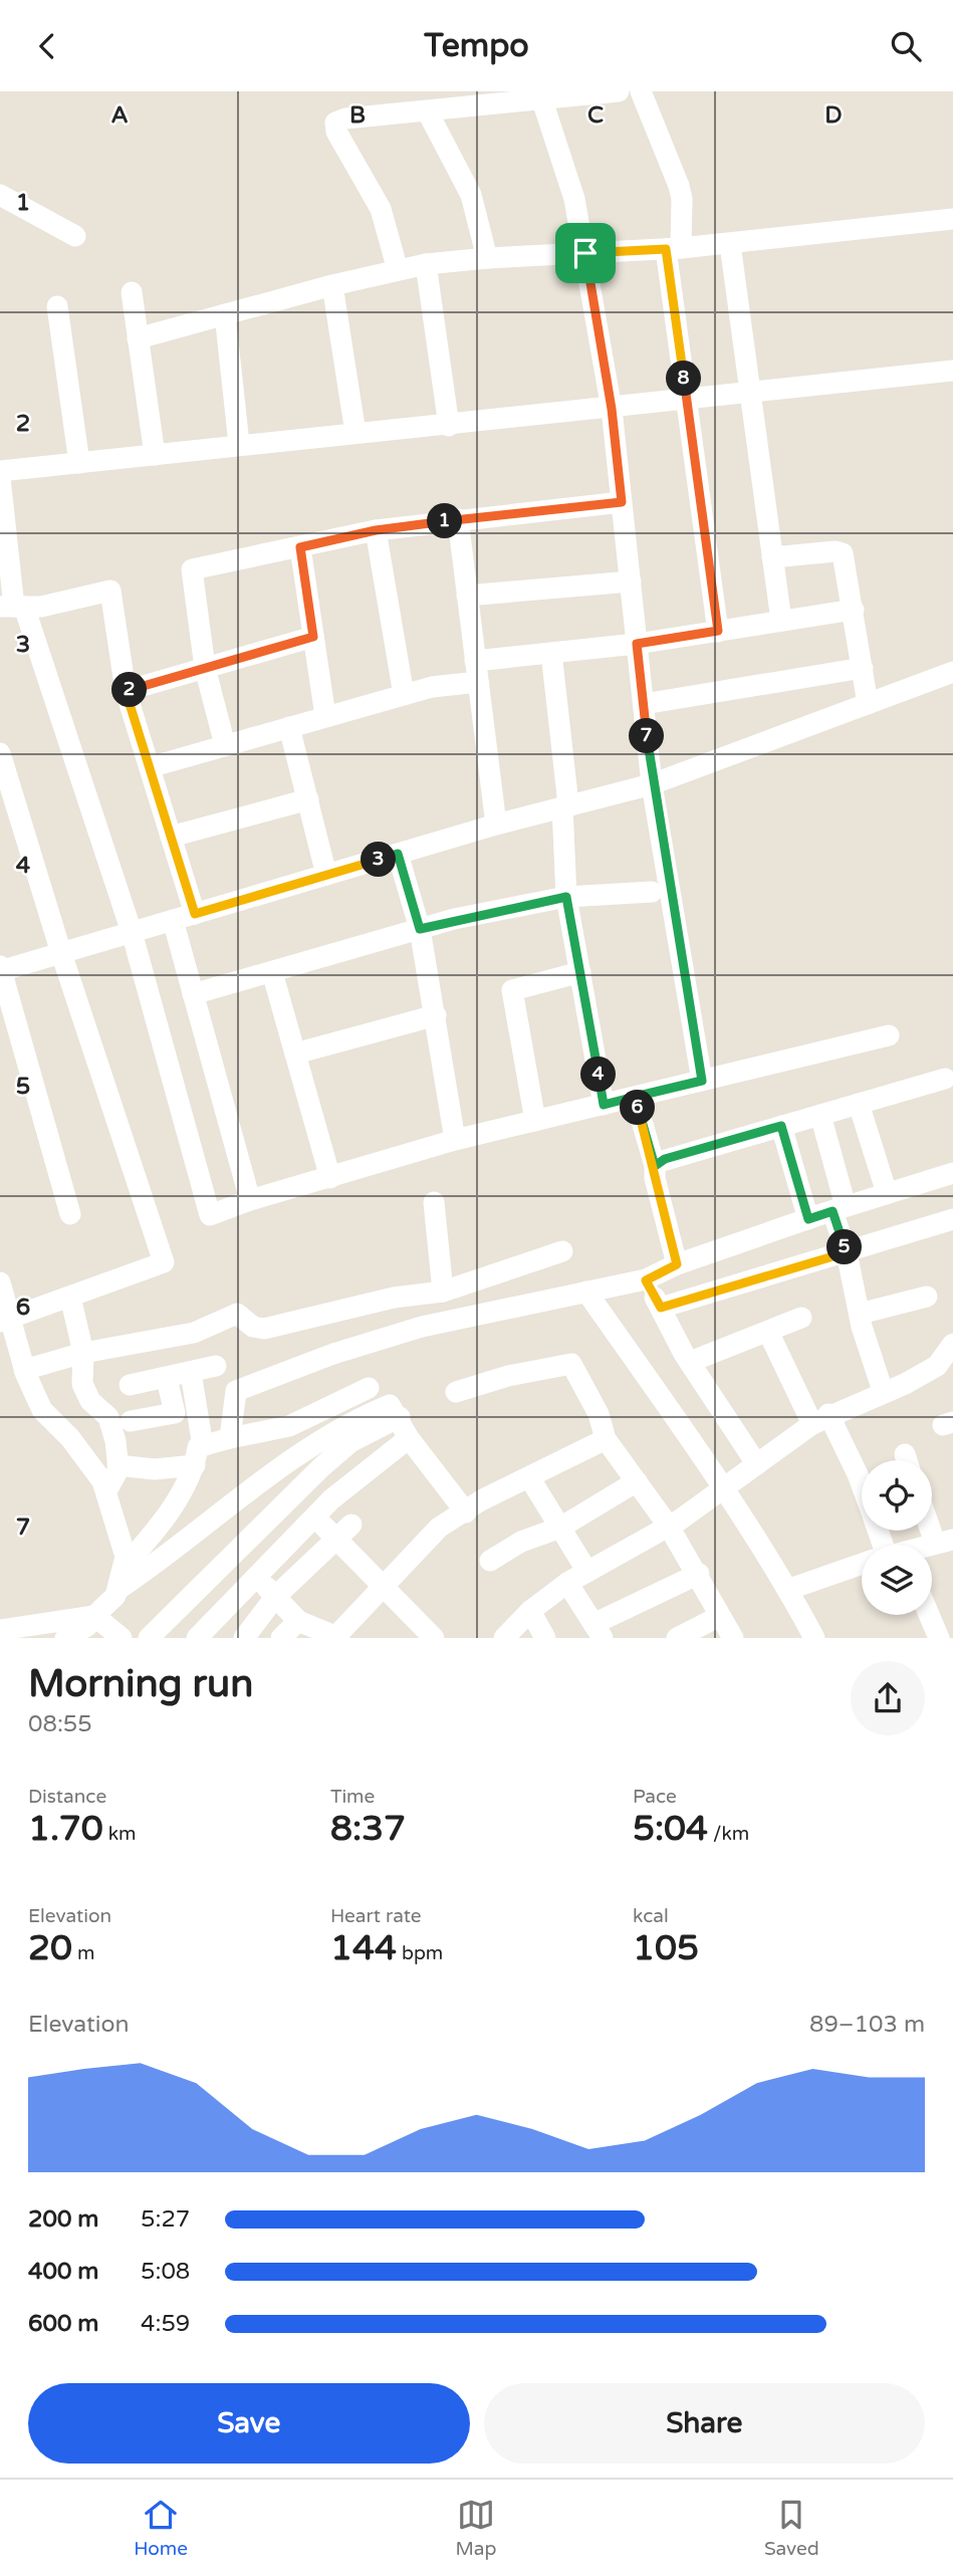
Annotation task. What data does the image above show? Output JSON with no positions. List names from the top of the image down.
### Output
{
  "page": {
    "header": "Tempo",
    "pins": [
      "8",
      "1",
      "2",
      "7",
      "3",
      "4",
      "6",
      "5"
    ],
    "heading": ["Morning run", "08:55"],
    "stats": [
      ["Distance", "1.70 km"],
      ["Time", "8:37"],
      ["Pace", "5:04 /km"],
      ["Elevation", "20 m"],
      ["Heart rate", "144 bpm"],
      ["kcal", "105"]
    ],
    "chart": ["Elevation", "89–103 m"],
    "list": [
      {
        "name": "200 m",
        "note": "5:27"
      },
      {
        "name": "400 m",
        "note": "5:08"
      },
      {
        "name": "600 m",
        "note": "4:59"
      }
    ],
    "buttons": ["Save", "Share"],
    "tabs": ["Home", "Map", "Saved"]
  },
  "grid": {
    "columns": [
      "A",
      "B",
      "C",
      "D"
    ],
    "rows": [
      "1",
      "2",
      "3",
      "4",
      "5",
      "6",
      "7"
    ]
  }
}
